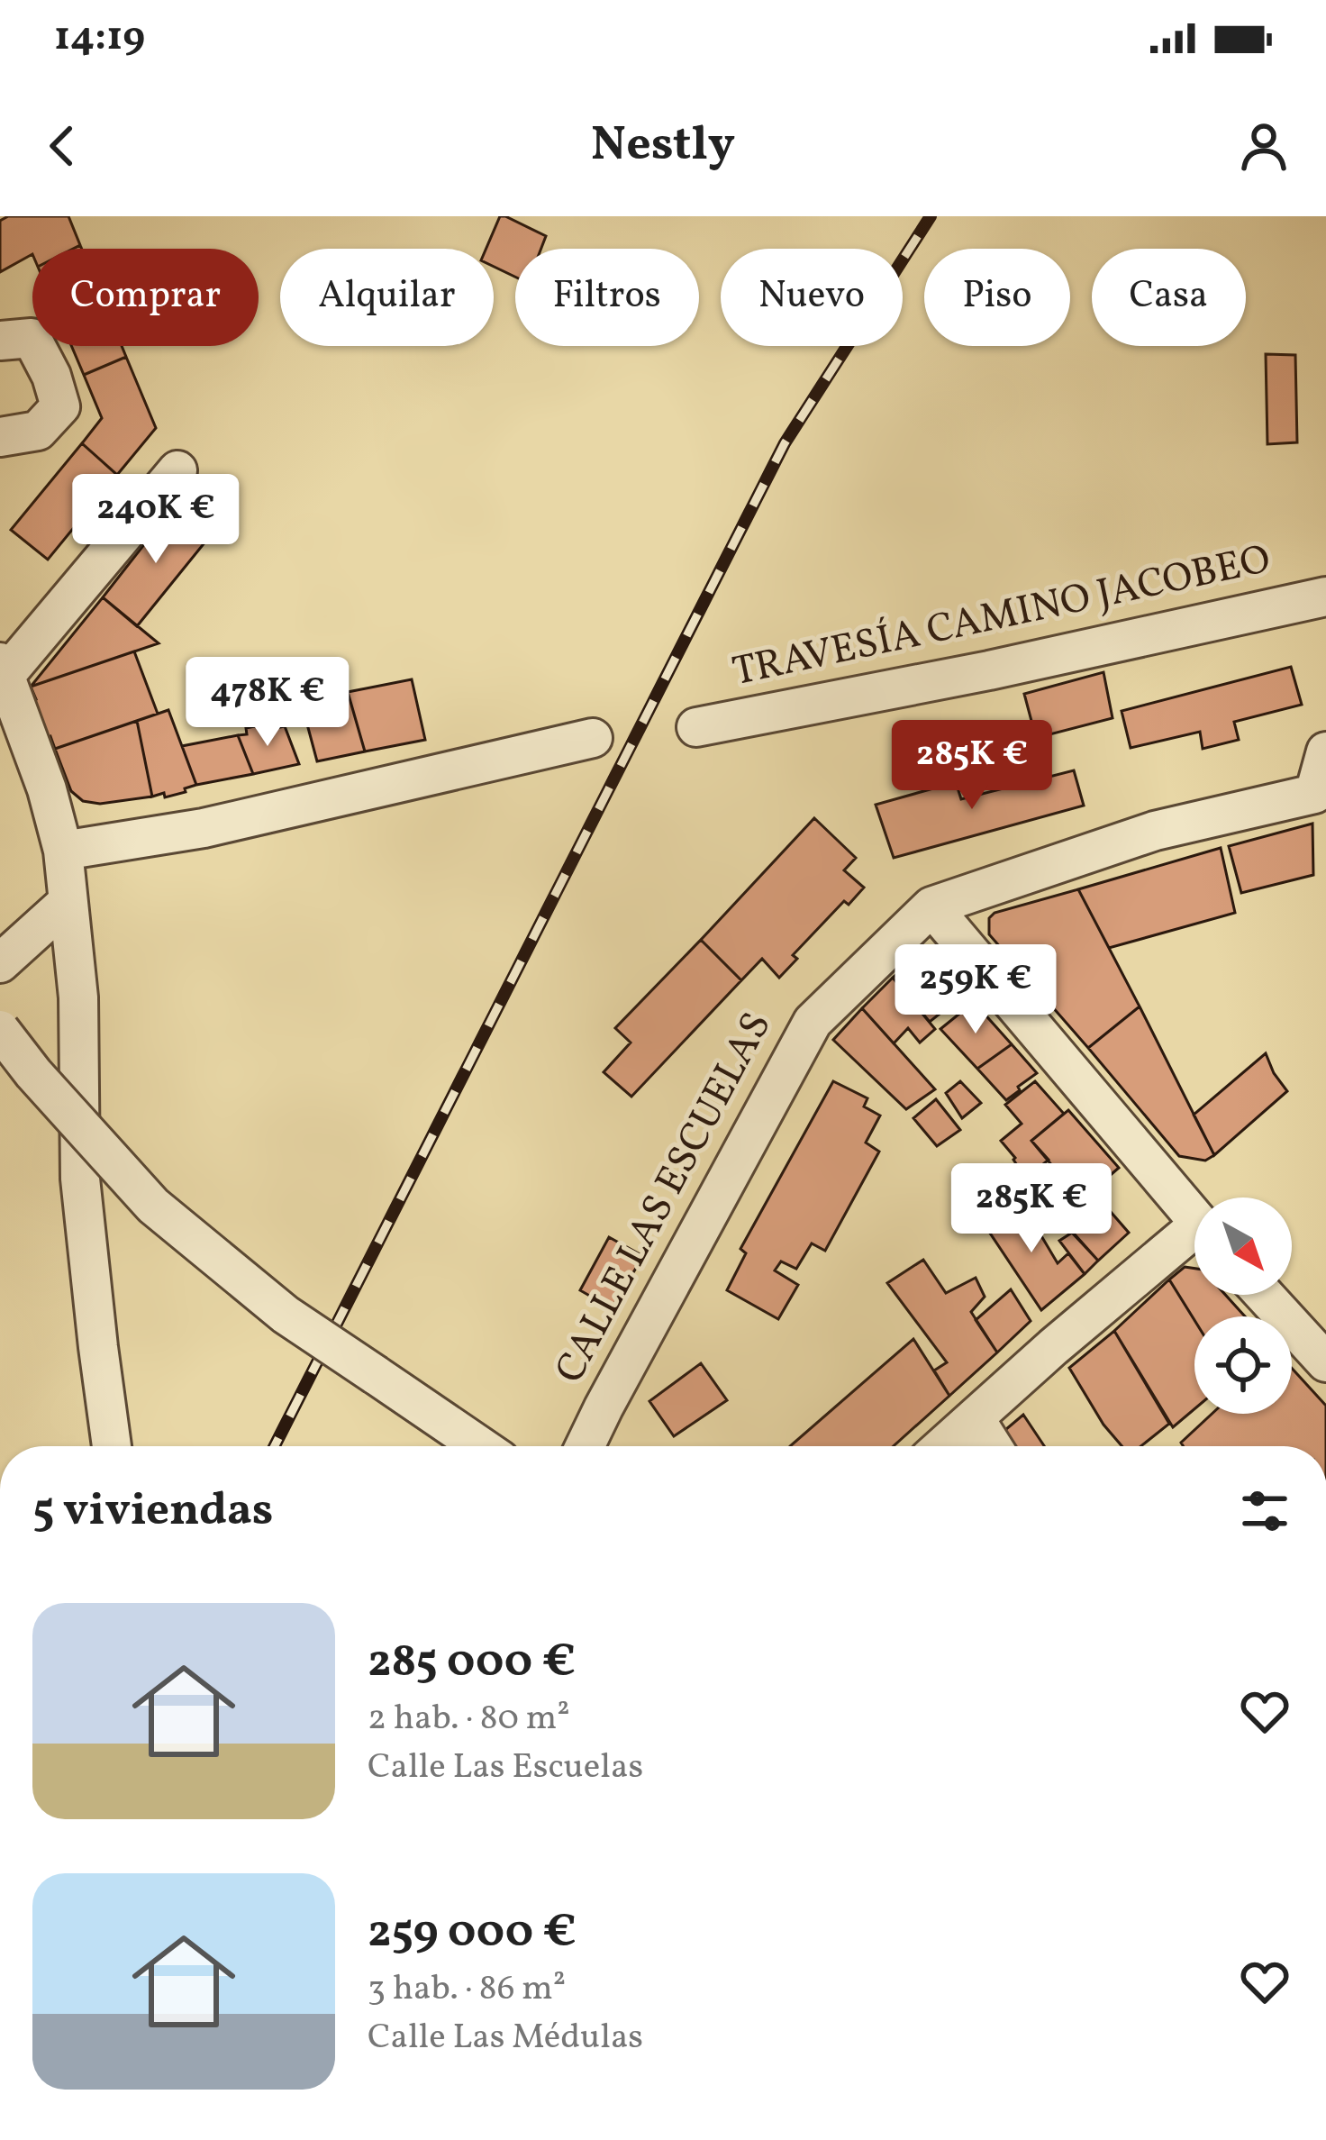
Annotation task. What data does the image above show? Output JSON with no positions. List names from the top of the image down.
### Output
{
  "streets": {
    "street": ["TRAVESÍA CAMINO JACOBEO", "CALLE LAS ESCUELAS"]
  },
  "north": "bottom right",
  "page": {
    "status": "14:19",
    "header": "Nestly",
    "chip": [
      "Comprar",
      "Alquilar",
      "Filtros",
      "Nuevo",
      "Piso",
      "Casa"
    ],
    "price": [
      "240K €",
      "478K €",
      "285K €",
      "259K €",
      "285K €"
    ],
    "heading": "5 viviendas",
    "list": [
      {
        "name": "285 000 €",
        "note": "2 hab. · 80 m² · Calle Las Escuelas"
      },
      {
        "name": "259 000 €",
        "note": "3 hab. · 86 m² · Calle Las Médulas"
      }
    ]
  }
}
